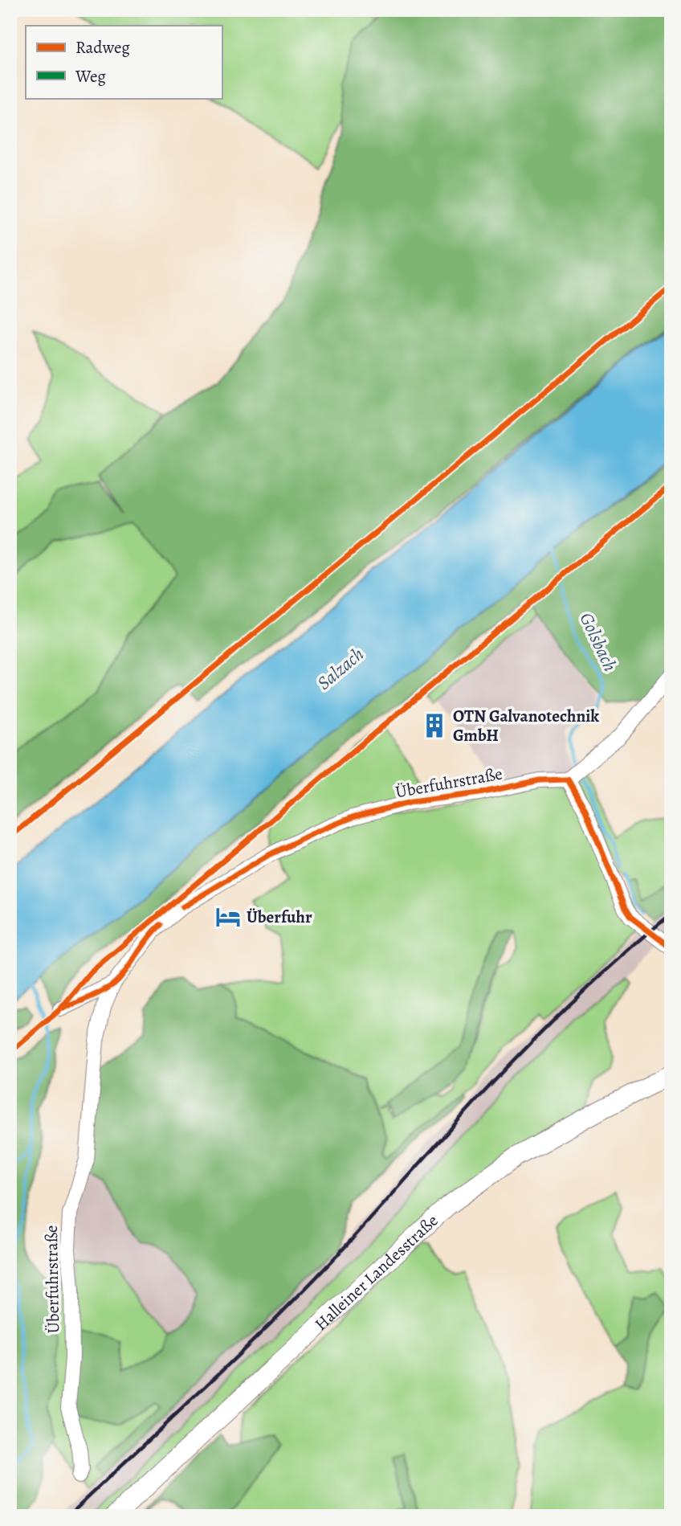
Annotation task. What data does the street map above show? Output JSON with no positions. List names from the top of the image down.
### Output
{
  "streets": {
    "main road": ["Halleiner Landesstraße"],
    "street": ["Überfuhrstraße"]
  },
  "water": ["Golsbach", "Salzach"],
  "places": {
    "building": ["OTN Galvanotechnik GmbH"],
    "hotel": ["Überfuhr"]
  },
  "legend": ["Radweg", "Weg"]
}
